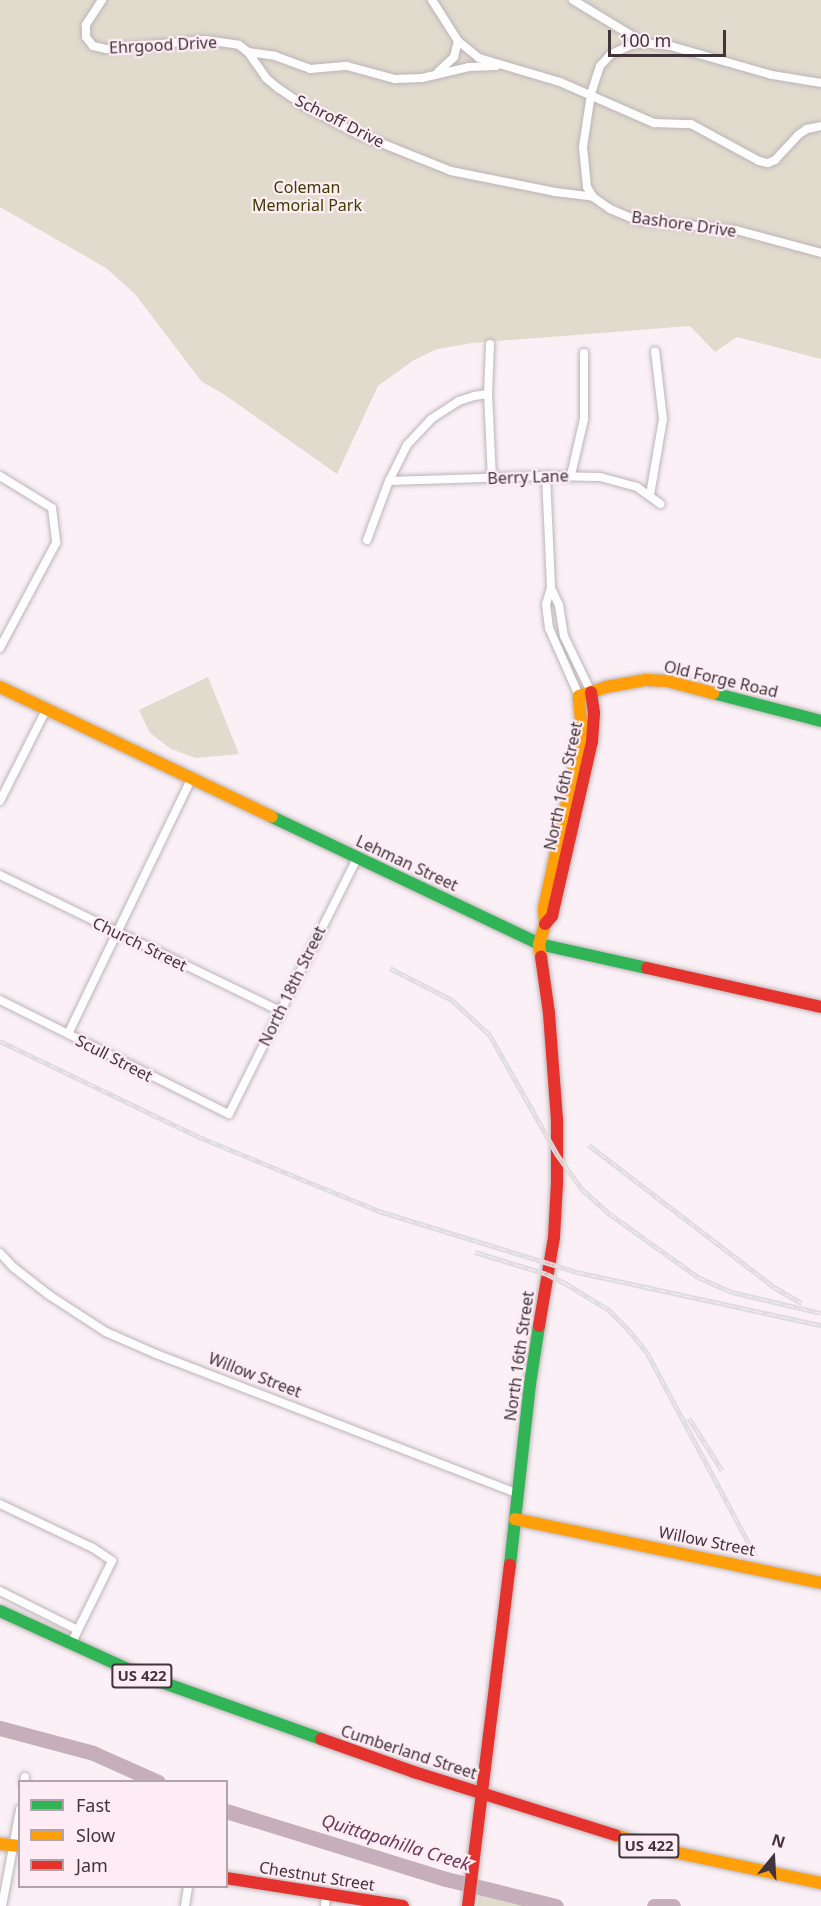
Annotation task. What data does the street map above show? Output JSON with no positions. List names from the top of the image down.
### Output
{
  "streets": {
    "main road": [
      "Old Forge Road",
      "North 16th Street",
      "Lehman Street",
      "Willow Street",
      "US 422",
      "Cumberland Street",
      "Chestnut Street"
    ],
    "street": [
      "Ehrgood Drive",
      "Schroff Drive",
      "Bashore Drive",
      "Berry Lane",
      "Church Street",
      "North 18th Street",
      "Scull Street"
    ]
  },
  "crossings": [
    ["Ehrgood Drive", "Schroff Drive"],
    ["Schroff Drive", "Bashore Drive"],
    ["Berry Lane", "North 16th Street"],
    ["Old Forge Road", "North 16th Street"],
    ["North 16th Street", "Lehman Street"],
    ["North 16th Street", "Willow Street"],
    ["North 16th Street", "Cumberland Street"],
    ["Lehman Street", "North 18th Street"],
    ["Church Street", "North 18th Street"],
    ["North 18th Street", "Scull Street"]
  ],
  "water": ["Quittapahilla Creek"],
  "parks": ["Coleman Memorial Park"],
  "legend": ["Fast", "Slow", "Jam"],
  "scale_bar": "100 m",
  "north": "top"
}
